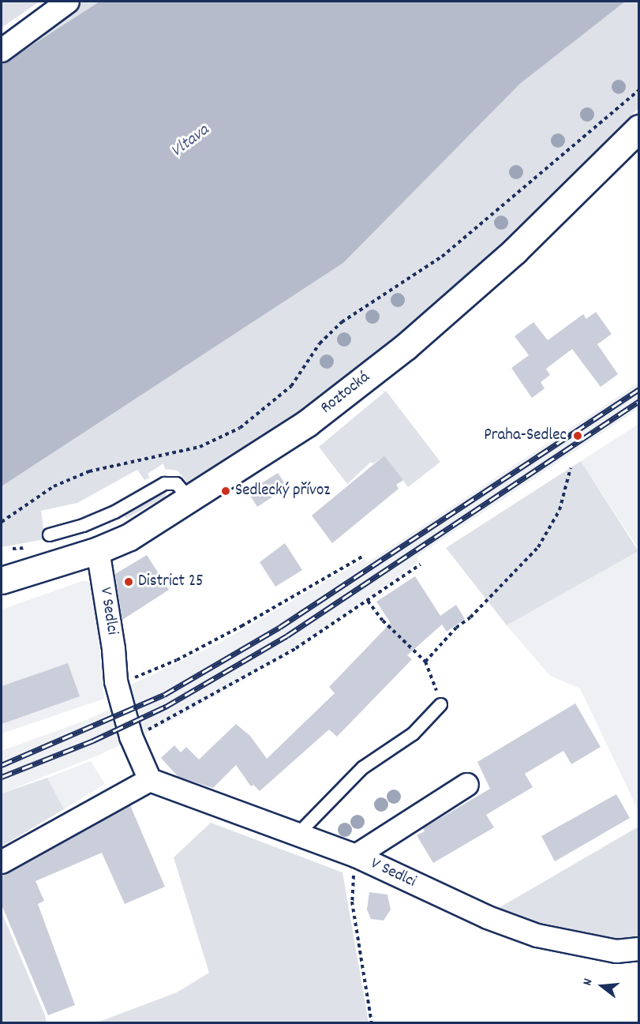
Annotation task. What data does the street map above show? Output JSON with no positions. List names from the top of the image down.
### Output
{
  "streets": {
    "main road": ["Roztocká"],
    "street": ["V Sedlci"]
  },
  "crossings": [
    ["Roztocká", "V Sedlci"]
  ],
  "water": ["Vltava"],
  "places": ["Praha-Sedlec", "Sedlecký přívoz", "District 25"],
  "north": "left"
}
